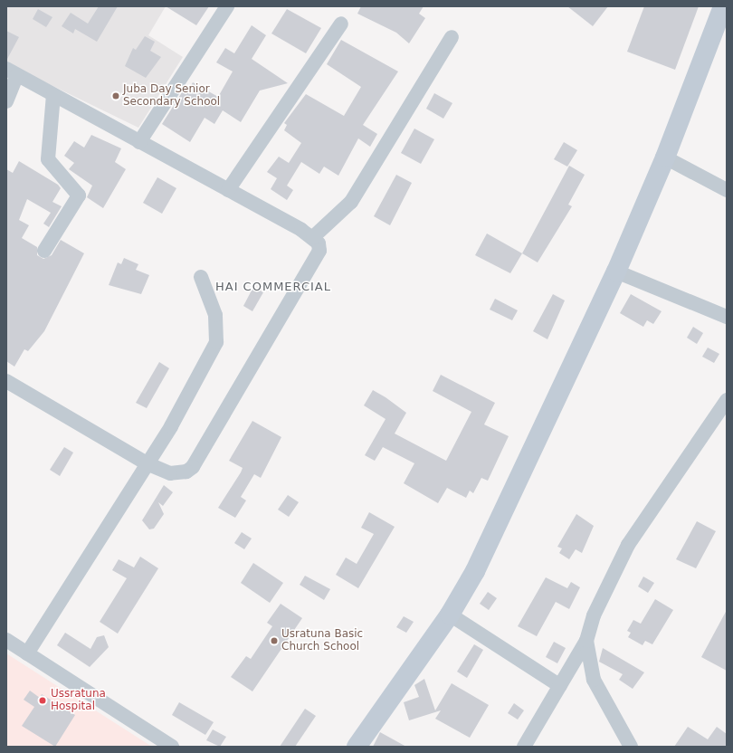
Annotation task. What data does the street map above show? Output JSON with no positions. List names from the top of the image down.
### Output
{
  "districts": ["HAI COMMERCIAL"],
  "places": ["Juba Day Senior Secondary School", "Usratuna Basic Church School", "Ussratuna Hospital"]
}
